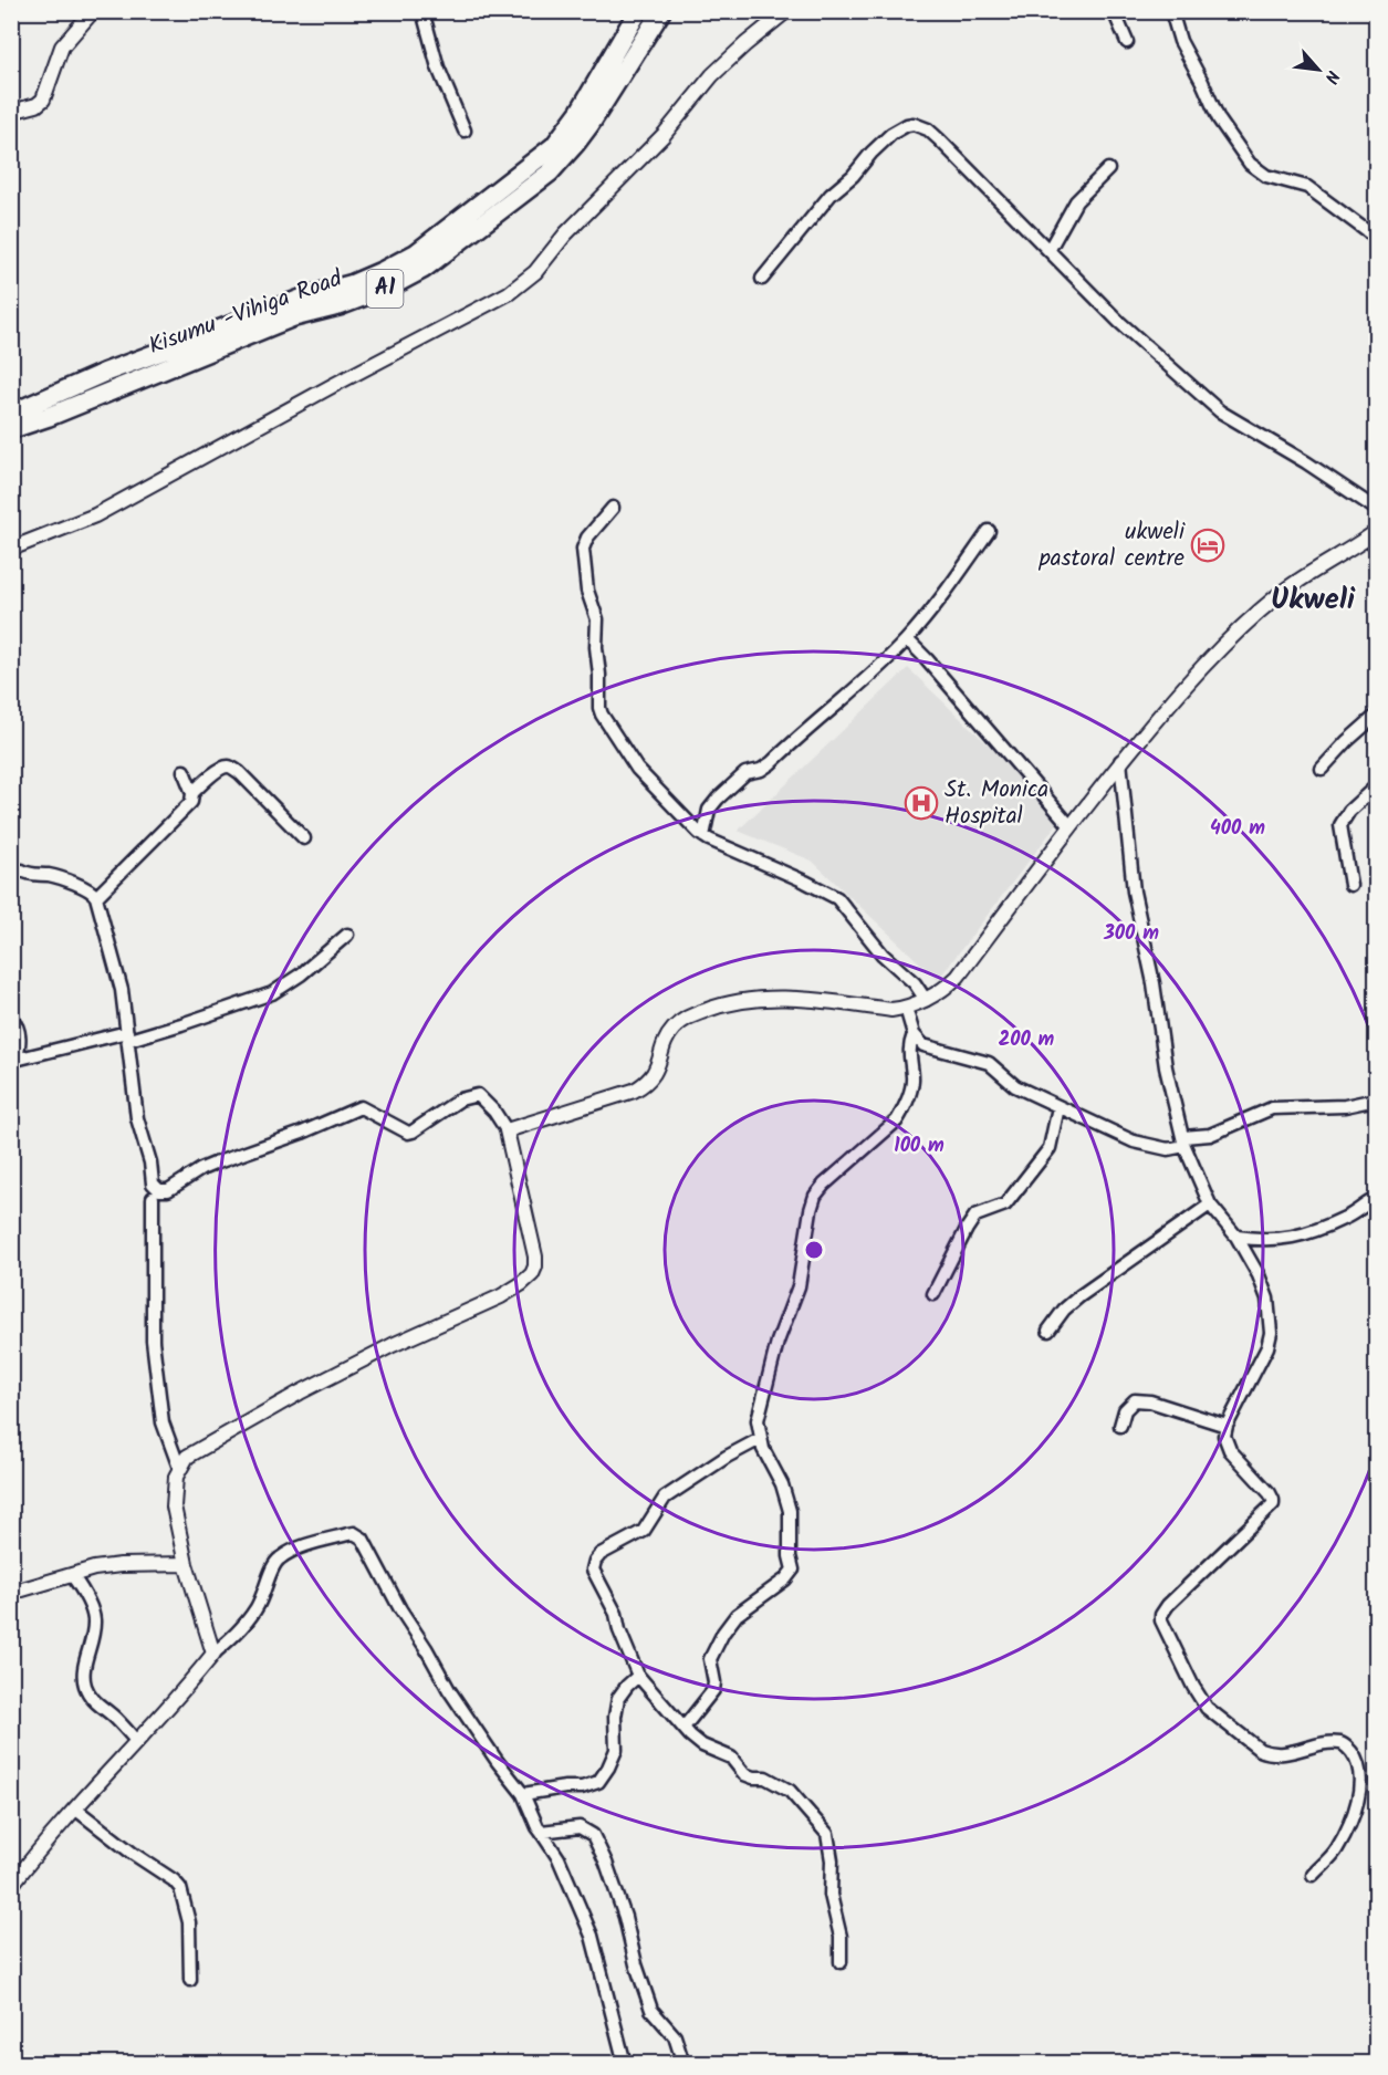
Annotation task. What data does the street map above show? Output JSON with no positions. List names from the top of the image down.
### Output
{
  "streets": {
    "highway": ["A1", "Kisumu -Vihiga Road"]
  },
  "districts": ["Ukweli"],
  "places": {
    "hotel": ["ukweli pastoral centre"],
    "hospital": ["St. Monica Hospital"]
  },
  "north": "bottom right",
  "rings": [
    "400 m",
    "300 m",
    "200 m",
    "100 m"
  ]
}
